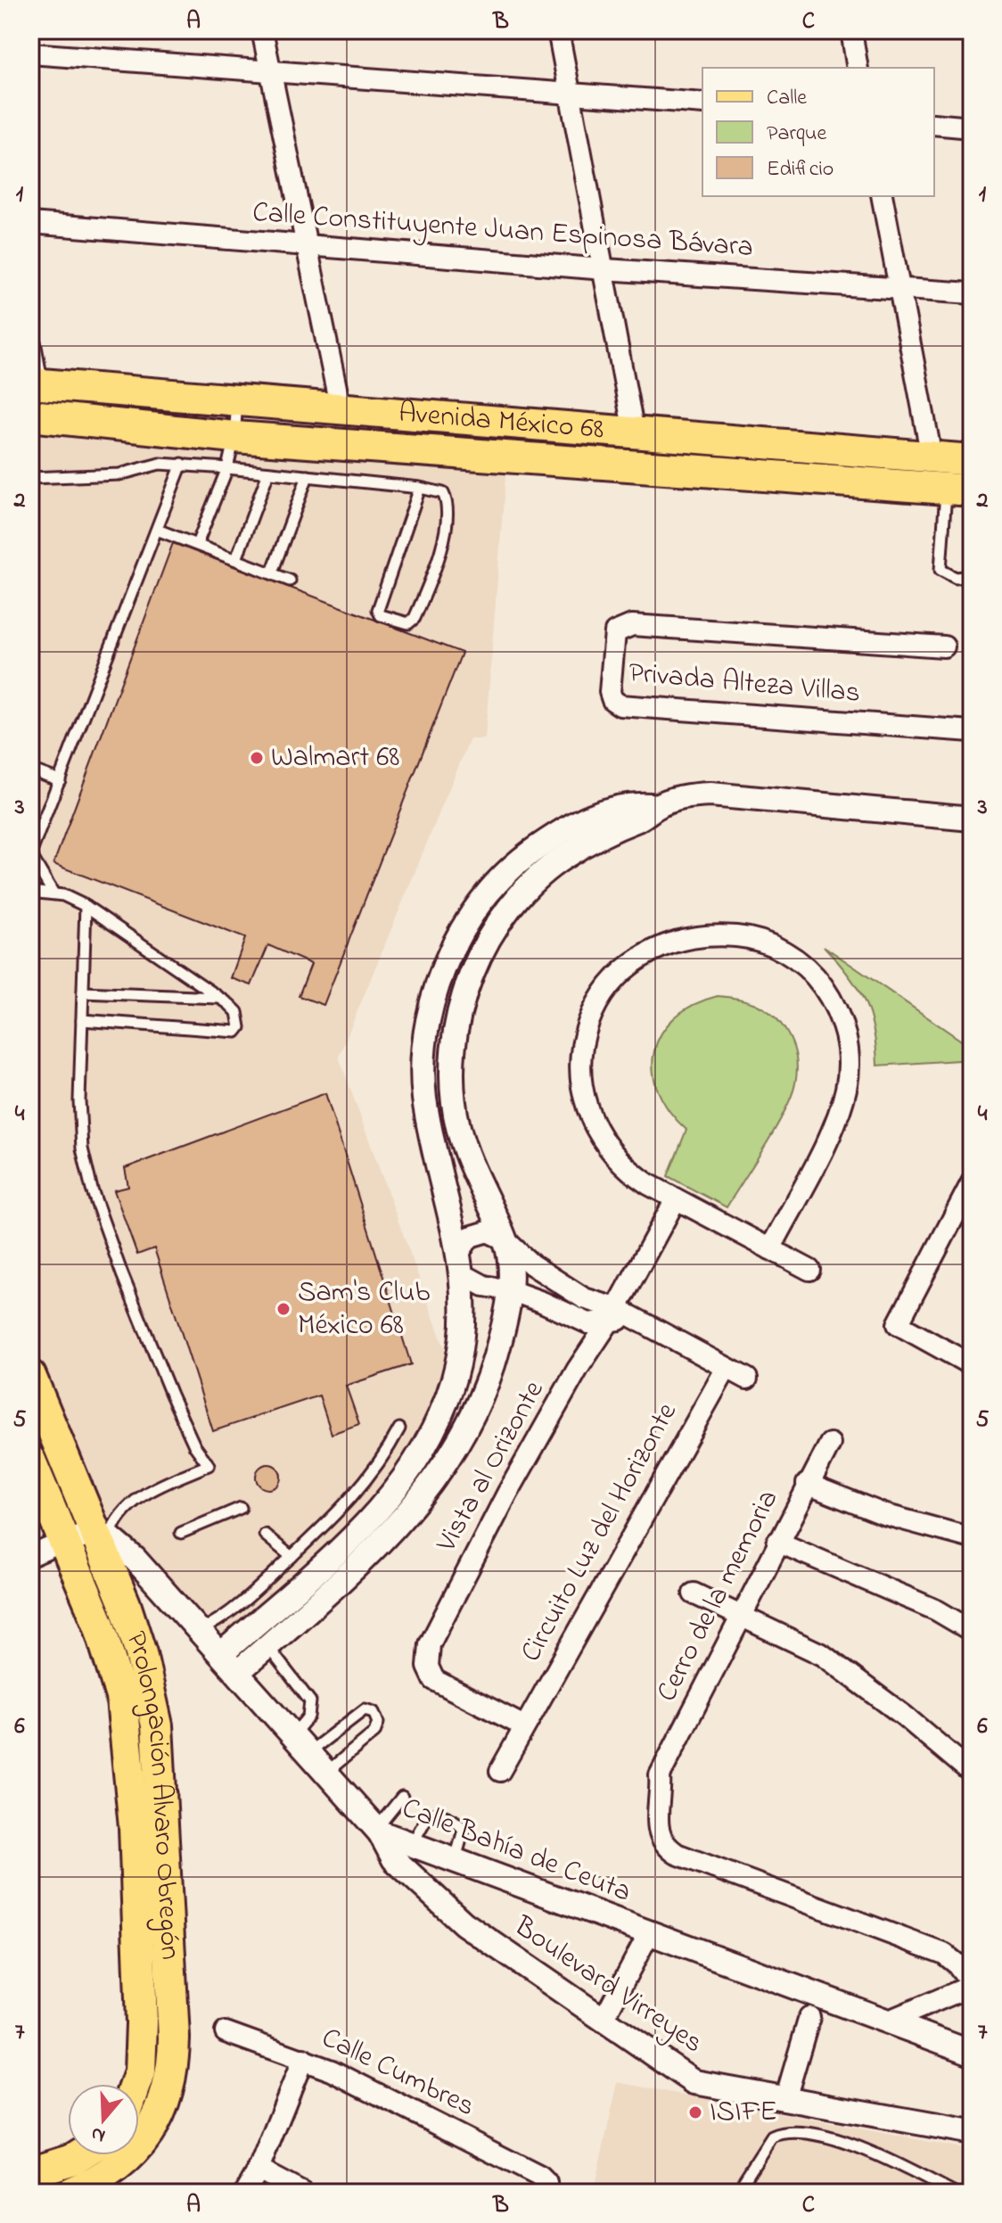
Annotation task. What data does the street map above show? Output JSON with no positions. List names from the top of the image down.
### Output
{
  "streets": {
    "main road": ["Avenida México 68", "Prolongación Álvaro Obregón"],
    "street": [
      "Calle Constituyente Juan Espinosa Bávara",
      "Privada Alteza Villas",
      "Vista al Orizonte",
      "Circuito Luz del Horizonte",
      "Cerro de la memoria",
      "Calle Bahía de Ceuta",
      "Boulevard Virreyes",
      "Calle Cumbres"
    ]
  },
  "crossings": [
    ["Vista al Orizonte", "Circuito Luz del Horizonte"],
    ["Prolongación Álvaro Obregón", "Calle Bahía de Ceuta"],
    ["Calle Bahía de Ceuta", "Boulevard Virreyes"]
  ],
  "places": ["Walmart 68", "Sam's Club México 68", "ISIFE"],
  "legend": ["Calle", "Parque", "Edificio"],
  "north": "bottom",
  "grid": {
    "columns": ["A", "B", "C"],
    "rows": [
      "1",
      "2",
      "3",
      "4",
      "5",
      "6",
      "7"
    ]
  }
}
